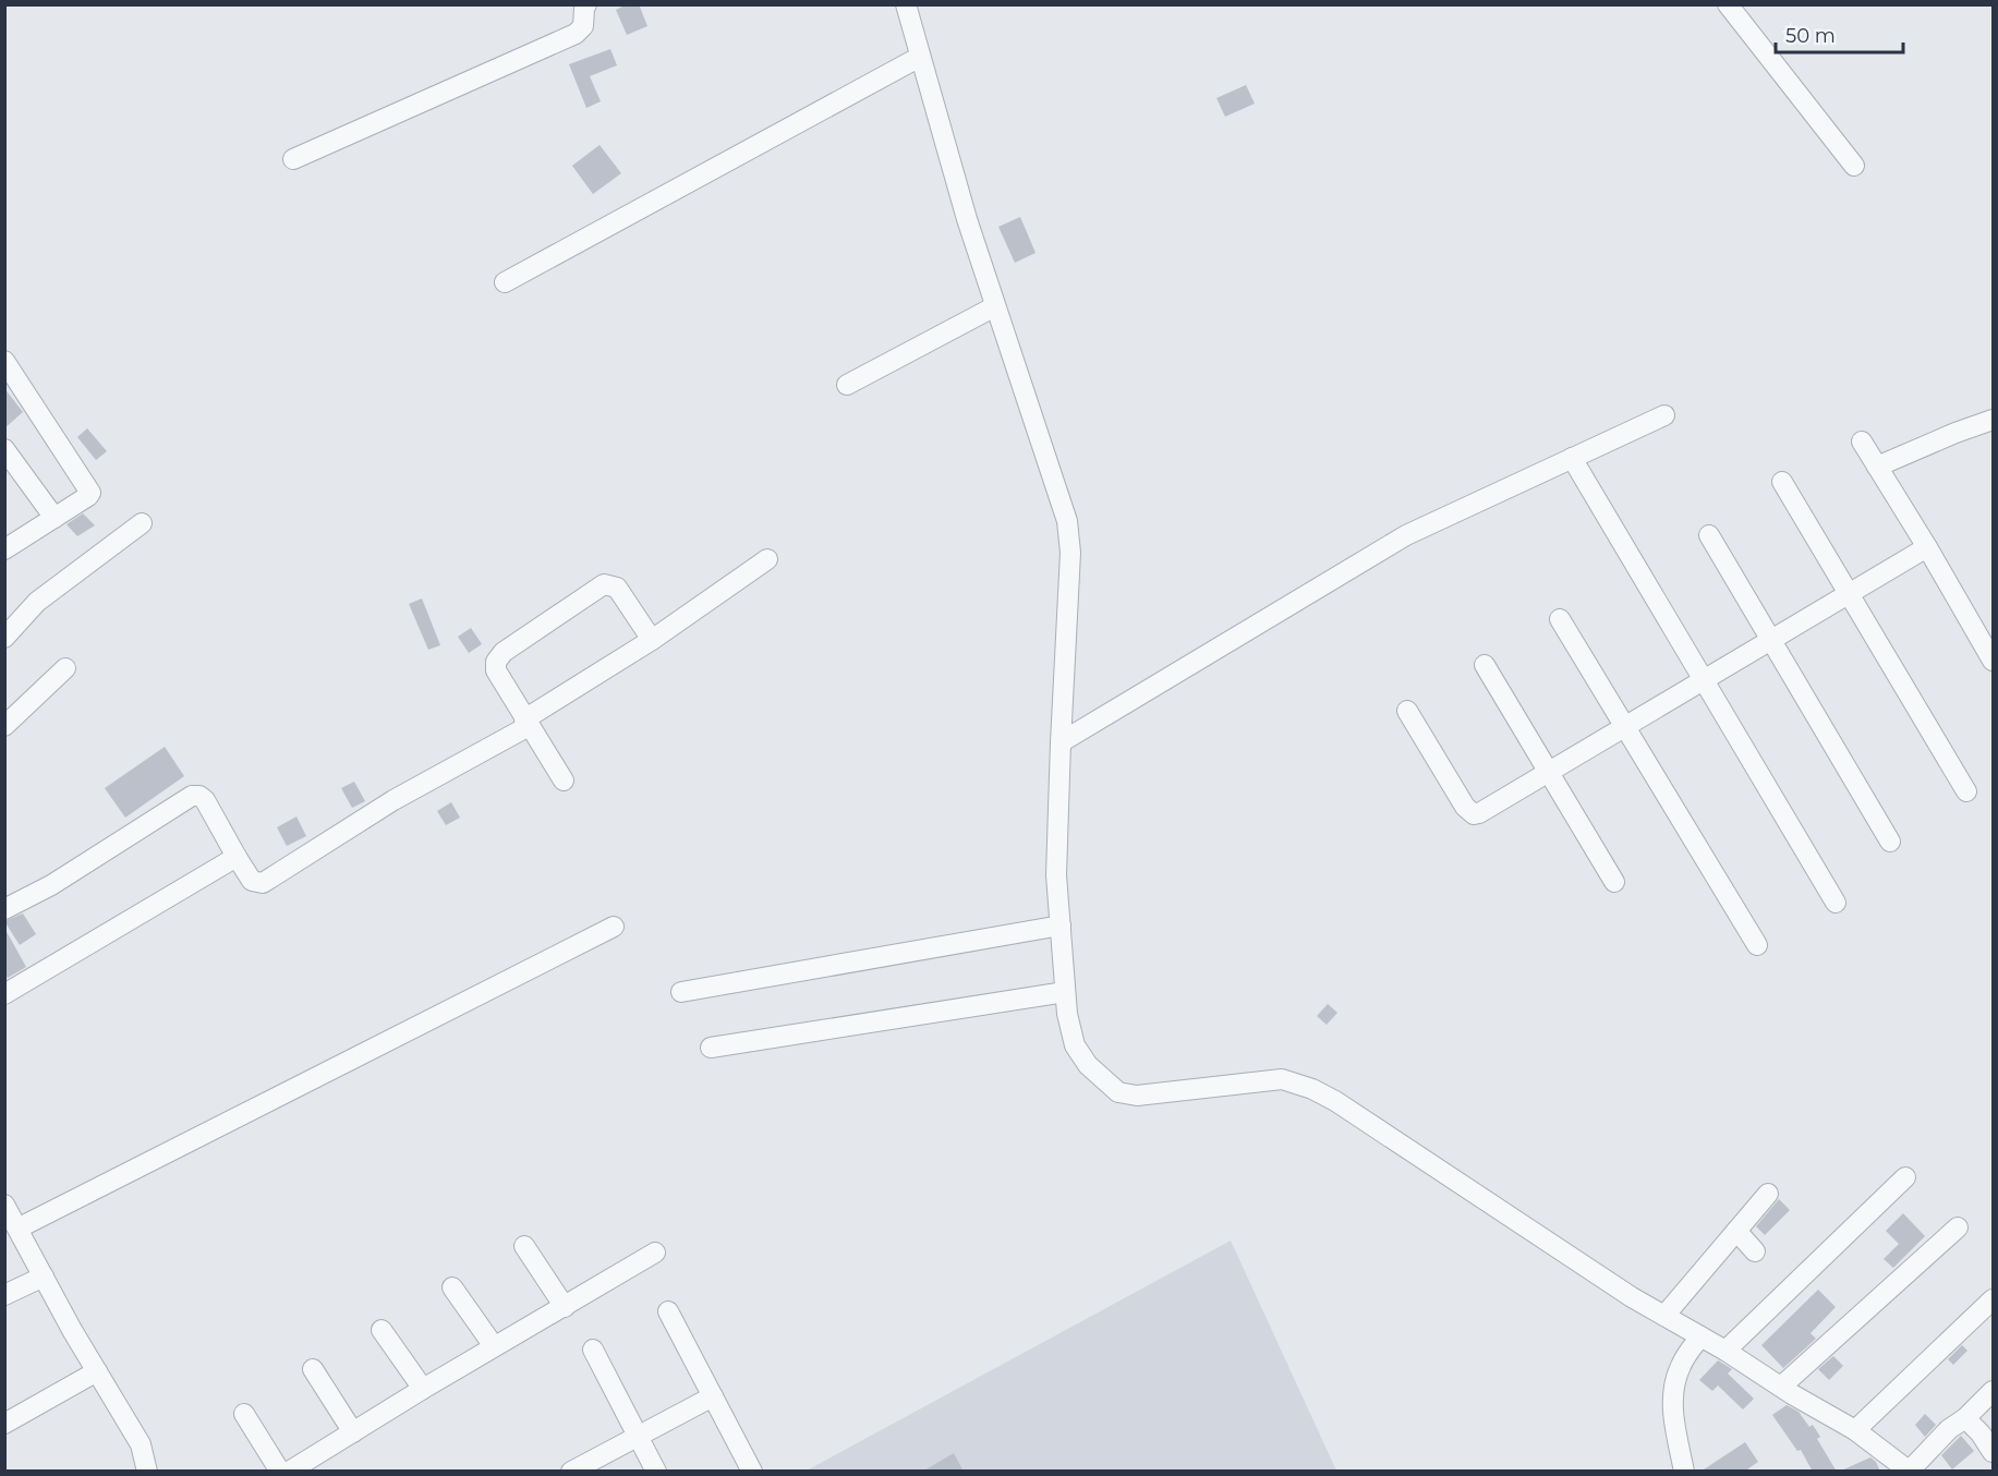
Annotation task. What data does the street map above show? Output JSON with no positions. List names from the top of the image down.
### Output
{
  "scale_bar": "50 m"
}
